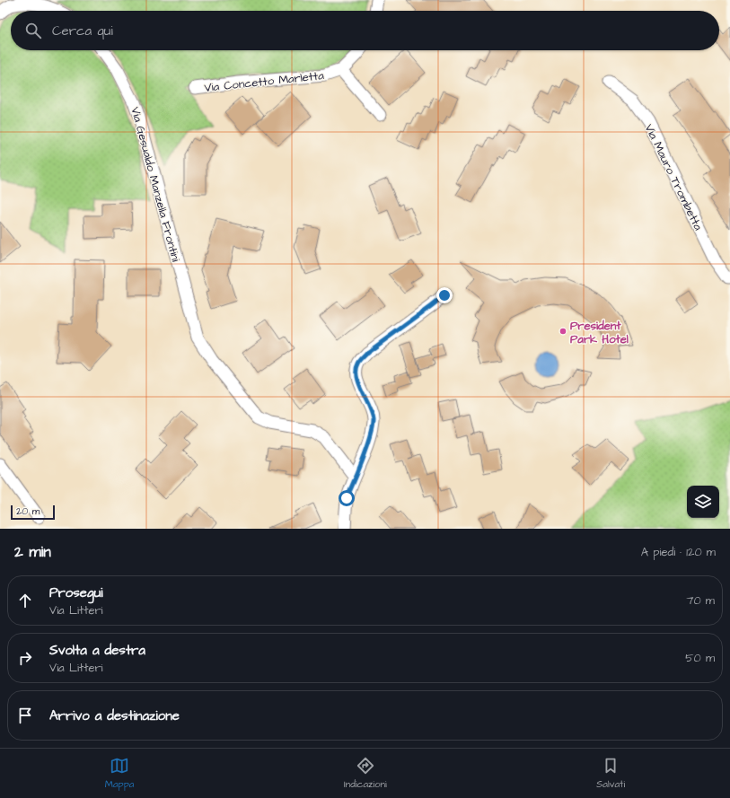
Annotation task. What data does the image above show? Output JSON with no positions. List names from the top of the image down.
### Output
{
  "streets": {
    "street": ["Via Concetto Marletta", "Via Mauro Trombetta", "Via Gesualdo Manzella Frontini"]
  },
  "places": ["President Park Hotel"],
  "scale_bar": "20 m",
  "page": {
    "search": "Cerca qui",
    "scale": "20 m",
    "heading": ["2 min", "A piedi · 120 m"],
    "list": [
      ["Prosegui", "Via Litteri", "70 m"],
      ["Svolta a destra", "Via Litteri", "50 m"],
      "Arrivo a destinazione"
    ],
    "nav": ["Mappa", "Indicazioni", "Salvati"]
  }
}
